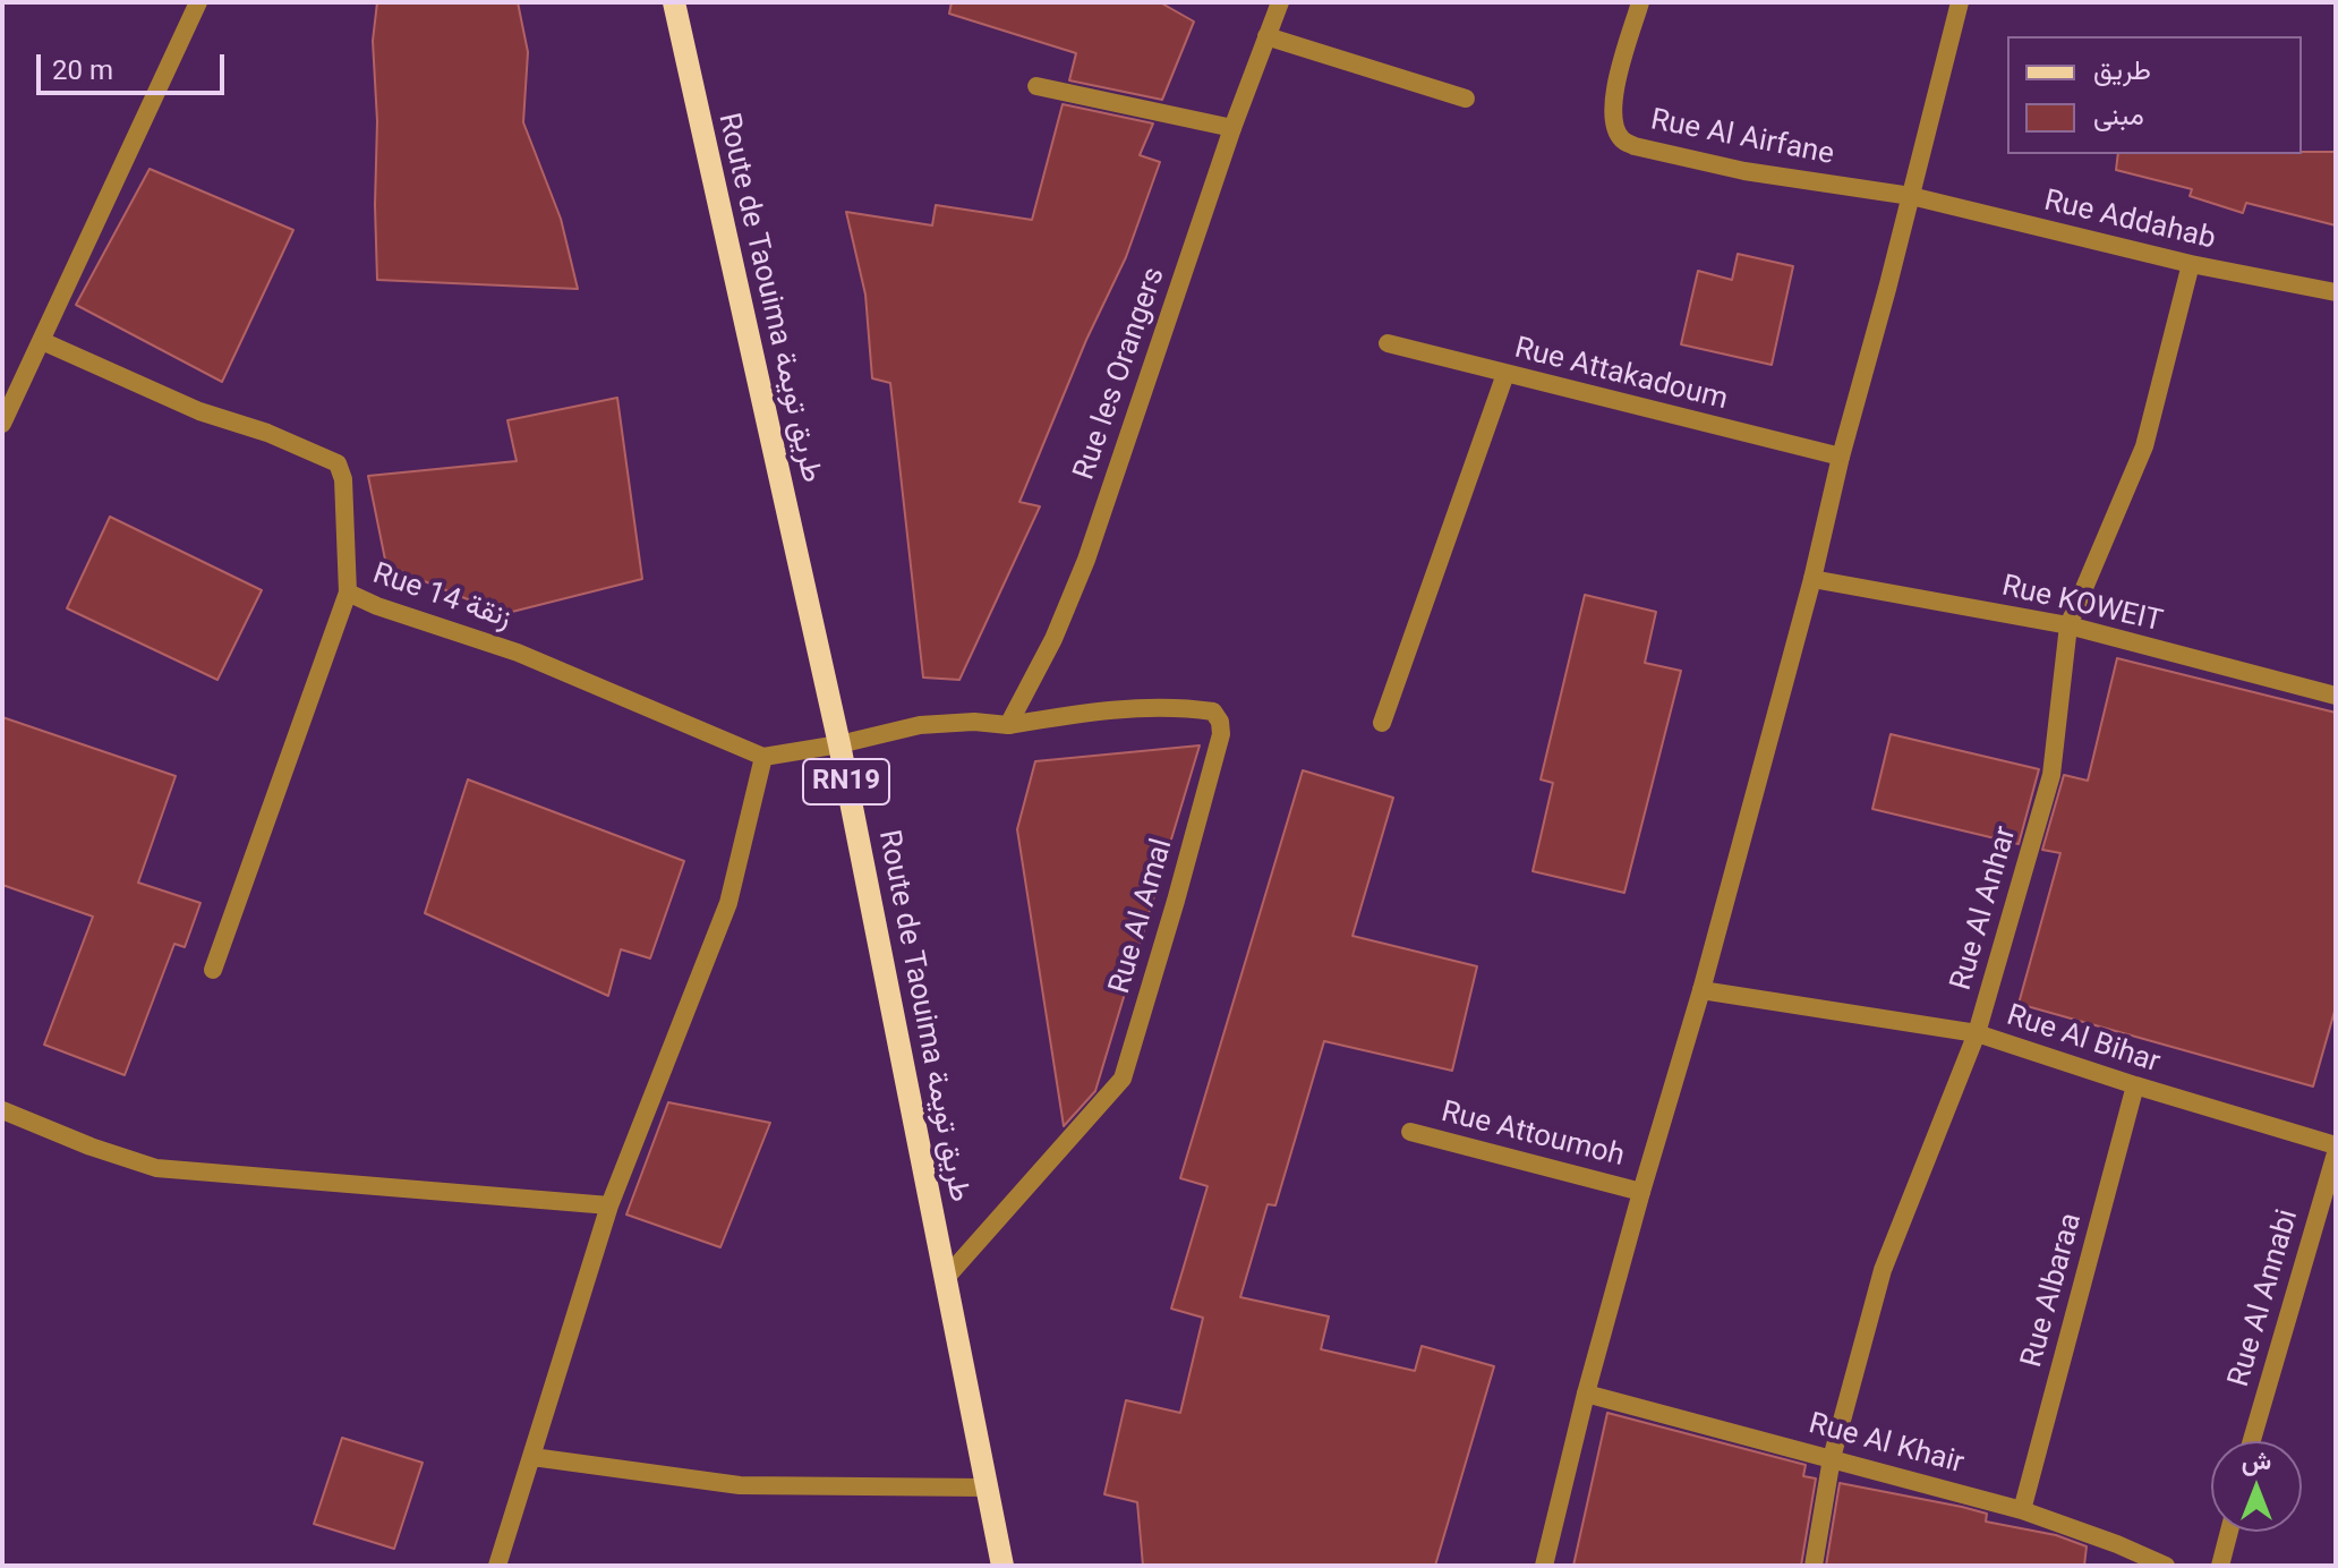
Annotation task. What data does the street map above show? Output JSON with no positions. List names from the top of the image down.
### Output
{
  "streets": {
    "main road": ["Route de Taouima طريق تويمة", "RN19"],
    "street": [
      "Rue Al Airfane",
      "Rue Addahab",
      "Rue les Orangers",
      "Rue Attakadoum",
      "Rue 14 زنقة",
      "Rue KOWEIT",
      "Rue Al Anhar",
      "Rue Al Amal",
      "Rue Al Bihar",
      "Rue Attoumoh",
      "Rue Albaraa",
      "Rue Al Annabi",
      "Rue Al Khair"
    ]
  },
  "crossings": [
    ["Rue Al Airfane", "Rue Addahab"],
    ["Rue Addahab", "Rue Al Anhar"],
    ["Route de Taouima طريق تويمة", "Rue Al Amal"],
    ["Rue les Orangers", "Rue Al Amal"],
    ["Rue KOWEIT", "Rue Al Anhar"],
    ["Rue Al Anhar", "Rue Al Bihar"],
    ["Rue Al Anhar", "Rue Al Khair"],
    ["Rue Al Bihar", "Rue Albaraa"],
    ["Rue Albaraa", "Rue Al Khair"]
  ],
  "legend": ["طريق", "مبنى"],
  "scale_bar": "20 m",
  "north": "top"
}
